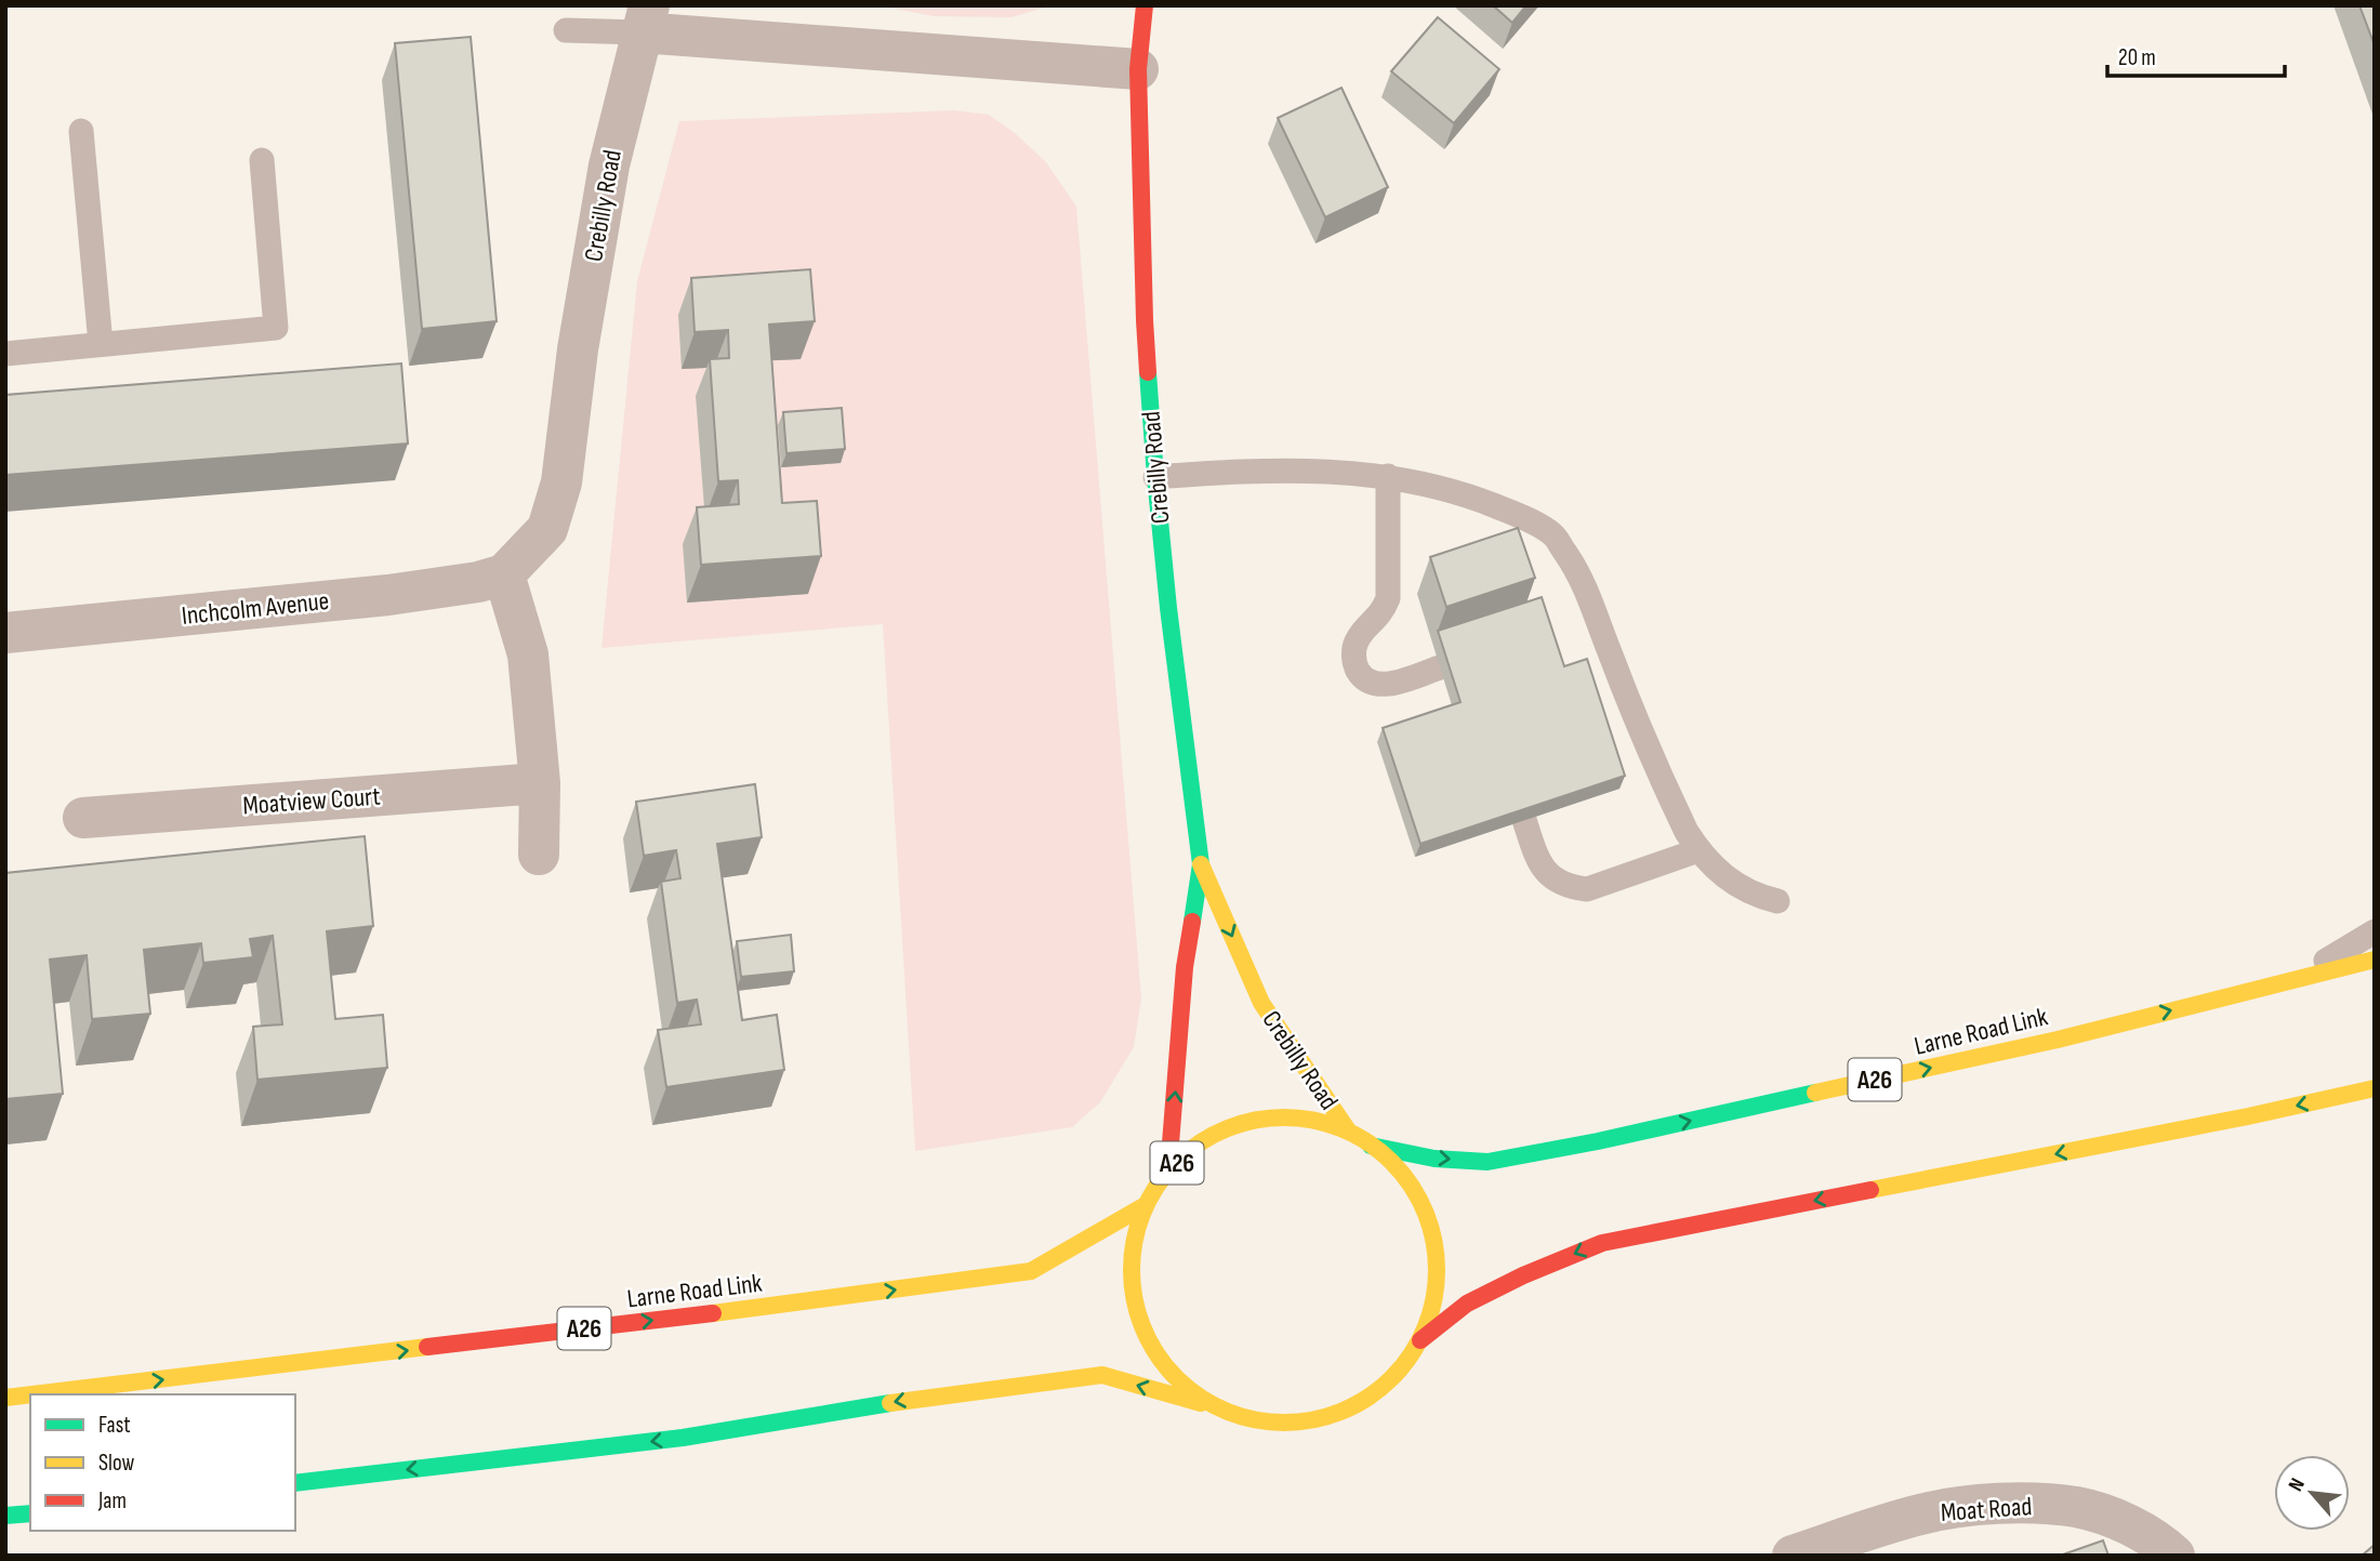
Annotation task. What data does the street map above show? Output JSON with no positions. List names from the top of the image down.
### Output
{
  "streets": {
    "main road": ["Crebilly Road", "Larne Road Link", "A26"],
    "street": ["Inchcolm Avenue", "Moatview Court", "Moat Road"]
  },
  "crossings": [
    ["Crebilly Road", "Inchcolm Avenue"],
    ["Crebilly Road", "A26"],
    ["Larne Road Link", "A26"]
  ],
  "legend": ["Fast", "Slow", "Jam"],
  "scale_bar": "20 m",
  "north": "top left"
}
